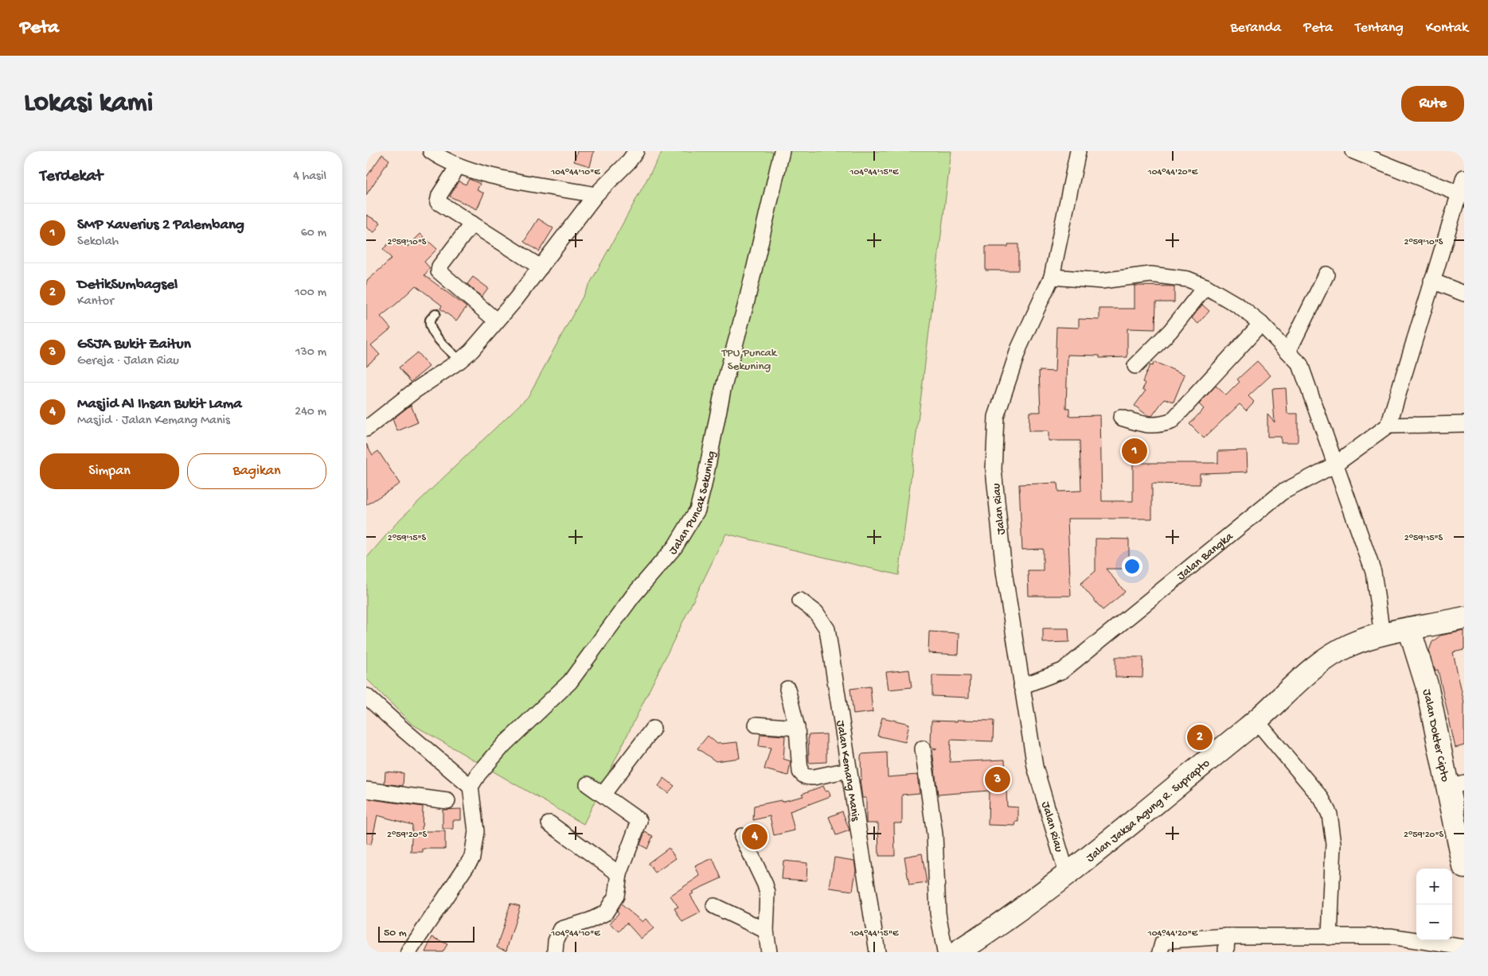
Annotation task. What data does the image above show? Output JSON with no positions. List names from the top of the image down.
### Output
{
  "streets": {
    "main road": ["Jalan Dokter Cipto", "Jalan Jaksa Agung R. Suprapto"],
    "street": [
      "Jalan Puncak Sekuning",
      "Jalan Riau",
      "Jalan Bangka",
      "Jalan Kemang Manis"
    ]
  },
  "crossings": [
    ["Jalan Riau", "Jalan Bangka"],
    ["Jalan Riau", "Jalan Jaksa Agung R. Suprapto"],
    ["Jalan Dokter Cipto", "Jalan Jaksa Agung R. Suprapto"]
  ],
  "parks": ["TPU Puncak Sekuning"],
  "scale_bar": "50 m",
  "page": {
    "header": "Peta",
    "nav": [
      "Beranda",
      "Peta",
      "Tentang",
      "Kontak"
    ],
    "buttons": [
      "Rute",
      ["Simpan", "Bagikan"]
    ],
    "title": "Lokasi kami",
    "heading": ["Terdekat", "4 hasil"],
    "list": [
      {
        "mark": "1",
        "name": "SMP Xaverius 2 Palembang",
        "note": "Sekolah",
        "value": "60 m"
      },
      {
        "mark": "2",
        "name": "DetikSumbagsel",
        "note": "Kantor",
        "value": "100 m"
      },
      {
        "mark": "3",
        "name": "GSJA Bukit Zaitun",
        "note": "Gereja · Jalan Riau",
        "value": "130 m"
      },
      {
        "mark": "4",
        "name": "Masjid Al Ihsan Bukit Lama",
        "note": "Masjid · Jalan Kemang Manis",
        "value": "240 m"
      }
    ],
    "pins": [
      "1",
      "2",
      "3",
      "4"
    ],
    "map_buttons": ["+", "−"],
    "scale": "50 m"
  },
  "coordinates": [
    "104°44'10\"E",
    "104°44'15\"E",
    "104°44'20\"E",
    "2°59'10\"S",
    "2°59'15\"S",
    "2°59'20\"S"
  ]
}
